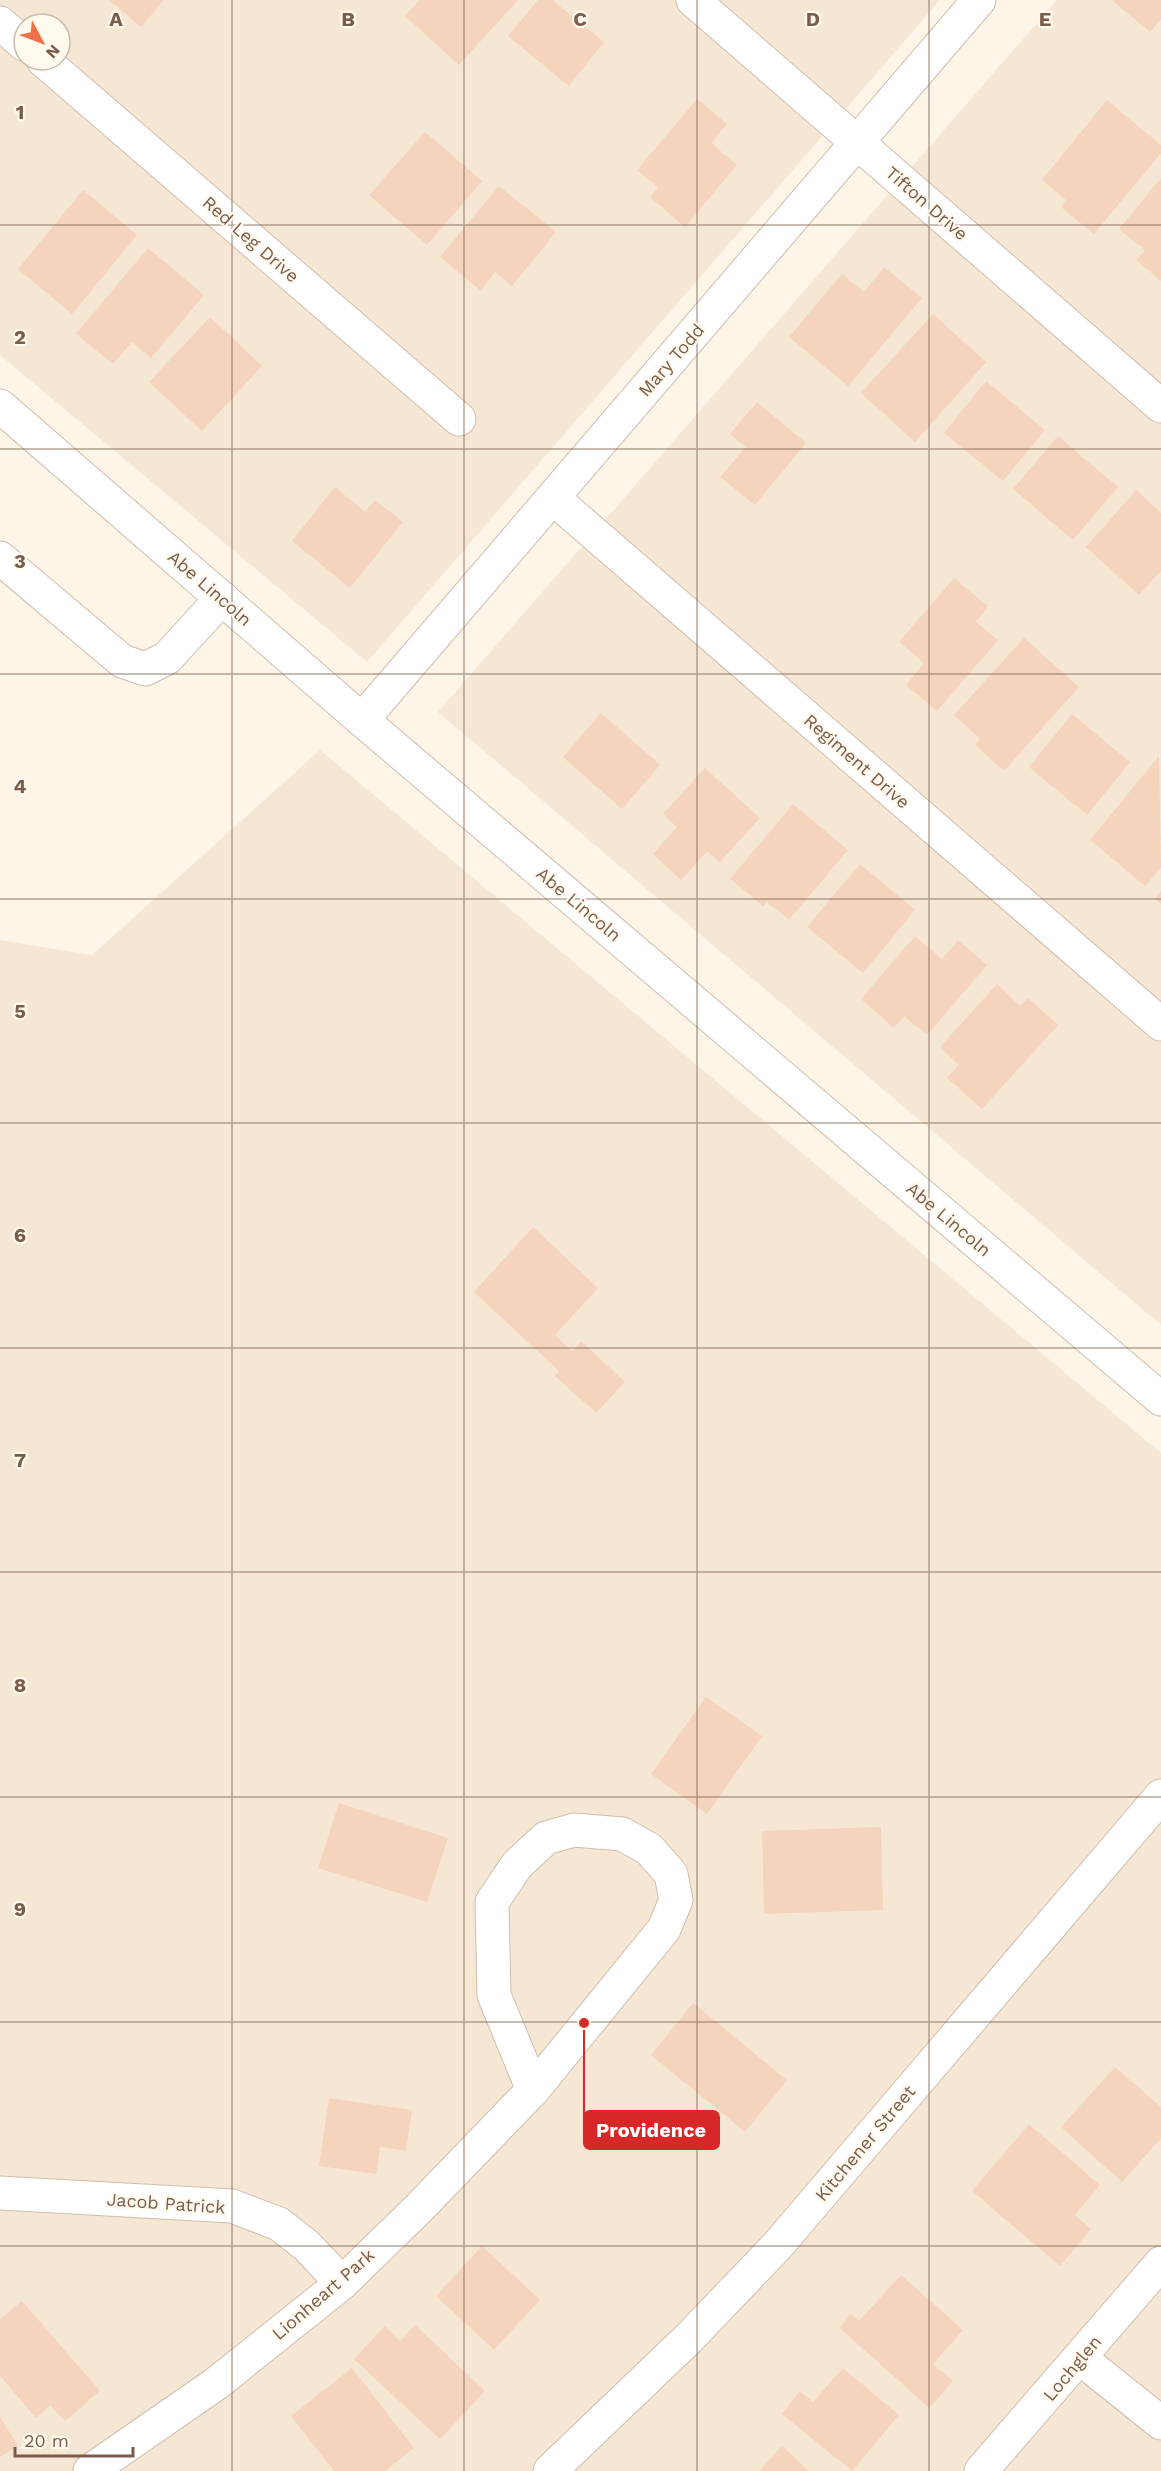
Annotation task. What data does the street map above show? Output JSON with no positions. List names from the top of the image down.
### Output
{
  "streets": {
    "street": [
      "Tifton Drive",
      "Red Leg Drive",
      "Mary Todd",
      "Abe Lincoln",
      "Regiment Drive",
      "Kitchener Street",
      "Jacob Patrick",
      "Lionheart Park",
      "Lochglen"
    ]
  },
  "crossings": [
    ["Tifton Drive", "Mary Todd"],
    ["Mary Todd", "Abe Lincoln"],
    ["Mary Todd", "Regiment Drive"],
    ["Jacob Patrick", "Lionheart Park"]
  ],
  "places": ["Providence"],
  "scale_bar": "20 m",
  "north": "bottom right",
  "grid": {
    "columns": [
      "A",
      "B",
      "C",
      "D",
      "E"
    ],
    "rows": [
      "1",
      "2",
      "3",
      "4",
      "5",
      "6",
      "7",
      "8",
      "9"
    ]
  }
}
